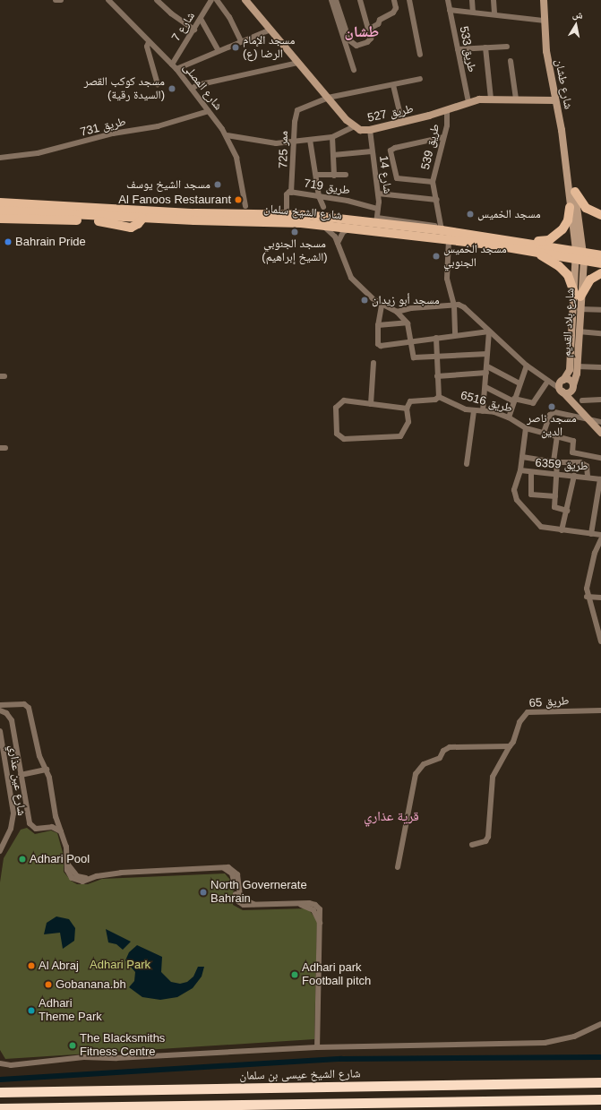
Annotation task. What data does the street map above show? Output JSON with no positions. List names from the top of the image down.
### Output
{
  "streets": {
    "highway": ["شارع الشيخ عيسى بن سلمان"],
    "main road": ["شارع الشيخ سلمان"],
    "street": [
      "شارع 7",
      "طريق 533",
      "شارع طشان",
      "شارع المصلى",
      "طريق 527",
      "طريق 731",
      "طريق 539",
      "ممر 725",
      "شارع 14",
      "طريق 719",
      "شارع بلاد القديم",
      "طريق 6516",
      "طريق 6359",
      "طريق 65",
      "شارع عين عذاري"
    ]
  },
  "crossings": [
    ["شارع 7", "شارع المصلى"],
    ["طريق 533", "طريق 527"],
    ["شارع طشان", "طريق 527"],
    ["شارع طشان", "شارع الشيخ سلمان"],
    ["شارع طشان", "شارع بلاد القديم"],
    ["شارع المصلى", "طريق 731"],
    ["طريق 527", "طريق 539"],
    ["طريق 527", "ممر 725"],
    ["طريق 527", "شارع 14"],
    ["طريق 539", "شارع الشيخ سلمان"],
    ["ممر 725", "طريق 719"],
    ["شارع 14", "طريق 719"],
    ["شارع 14", "شارع الشيخ سلمان"],
    ["شارع الشيخ سلمان", "شارع بلاد القديم"]
  ],
  "districts": ["طشان", "قرية عذاري"],
  "parks": ["Adhari Park"],
  "places": [
    "مسجد الإمام الرضا (ع)",
    "مسجد كوكب القصر (السيدة رقية)",
    "مسجد الشيخ يوسف",
    "Al Fanoos Restaurant",
    "مسجد الخميس",
    "مسجد الجنوبي (الشيخ إبراهيم)",
    "Bahrain Pride",
    "مسجد الخميس الجنوبي",
    "مسجد أبو زيدان",
    "مسجد ناصر الدين",
    "Adhari Pool",
    "North Governerate Bahrain",
    "Al Abraj",
    "Adhari park Football pitch",
    "Gobanana.bh",
    "Adhari Theme Park",
    "The Blacksmiths Fitness Centre"
  ],
  "north": "top"
}
